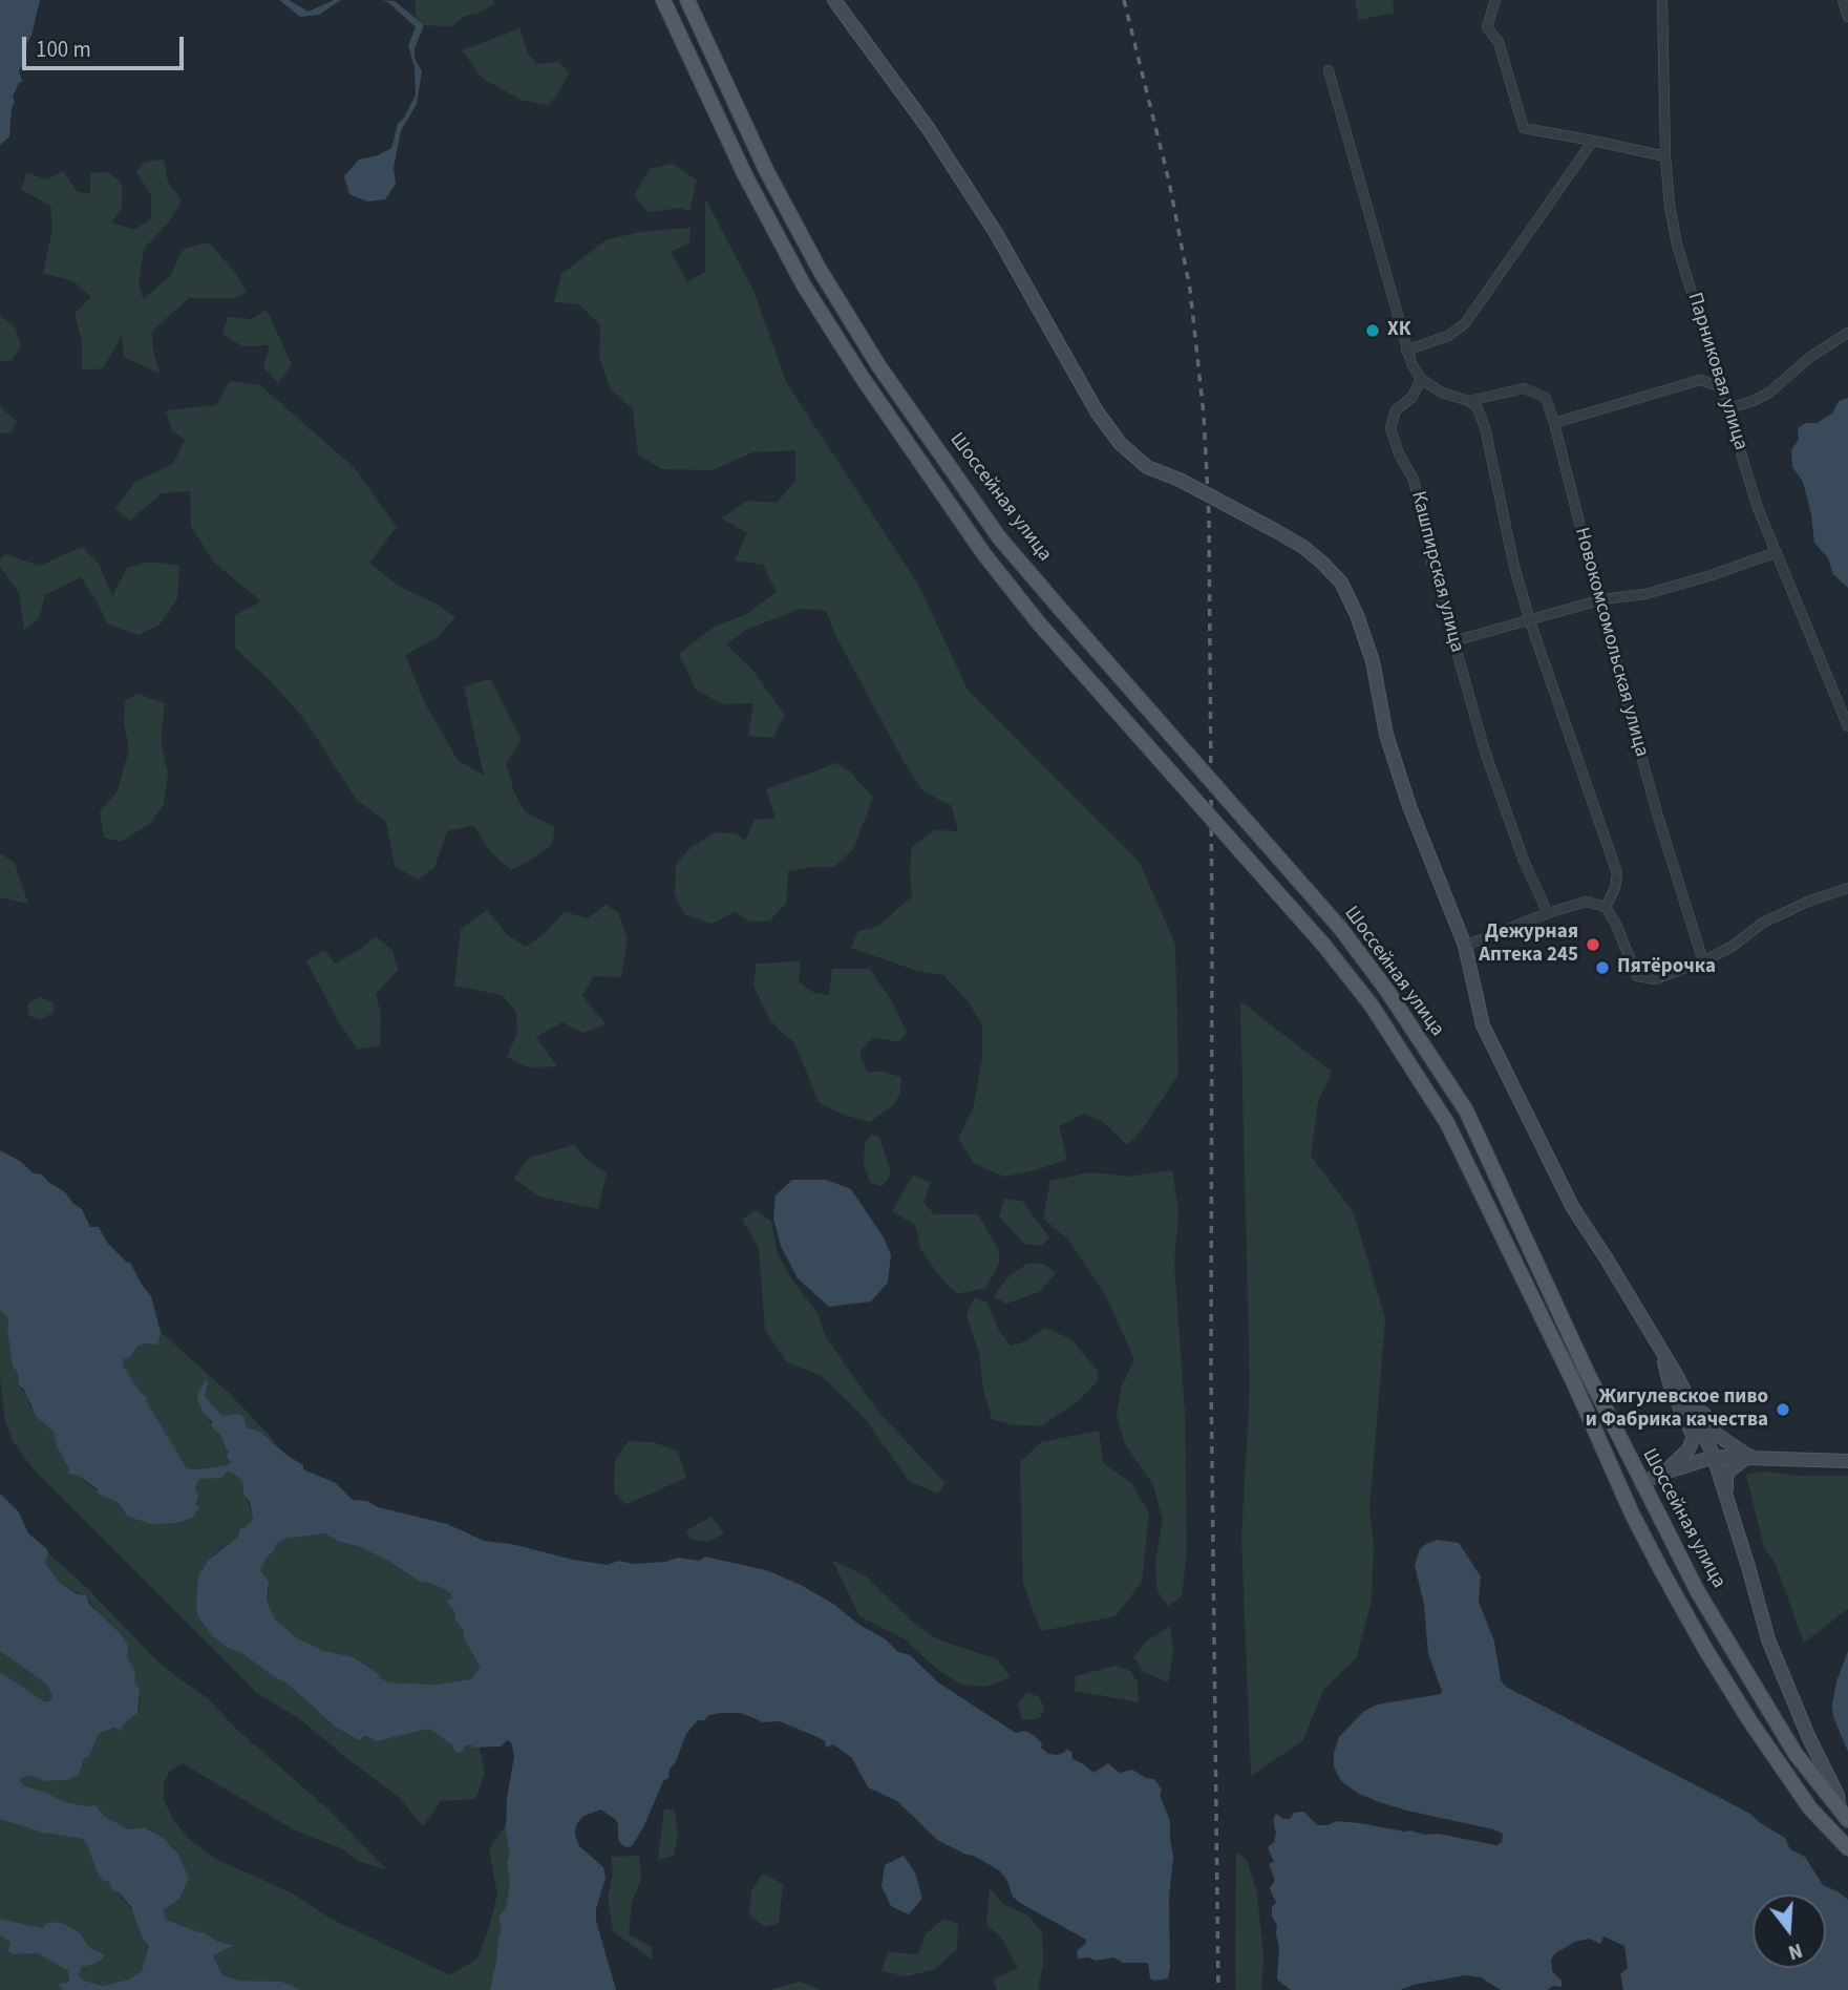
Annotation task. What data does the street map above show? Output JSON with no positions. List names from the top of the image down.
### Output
{
  "streets": {
    "main road": ["Шоссейная улица"],
    "street": ["Парниковая улица", "Кашпирская улица", "Новокомсомольская улица"]
  },
  "places": [
    "ХК",
    "Дежурная Аптека 245",
    "Пятёрочка",
    "Жигулевское пиво и Фабрика качества"
  ],
  "scale_bar": "100 m",
  "north": "bottom"
}
